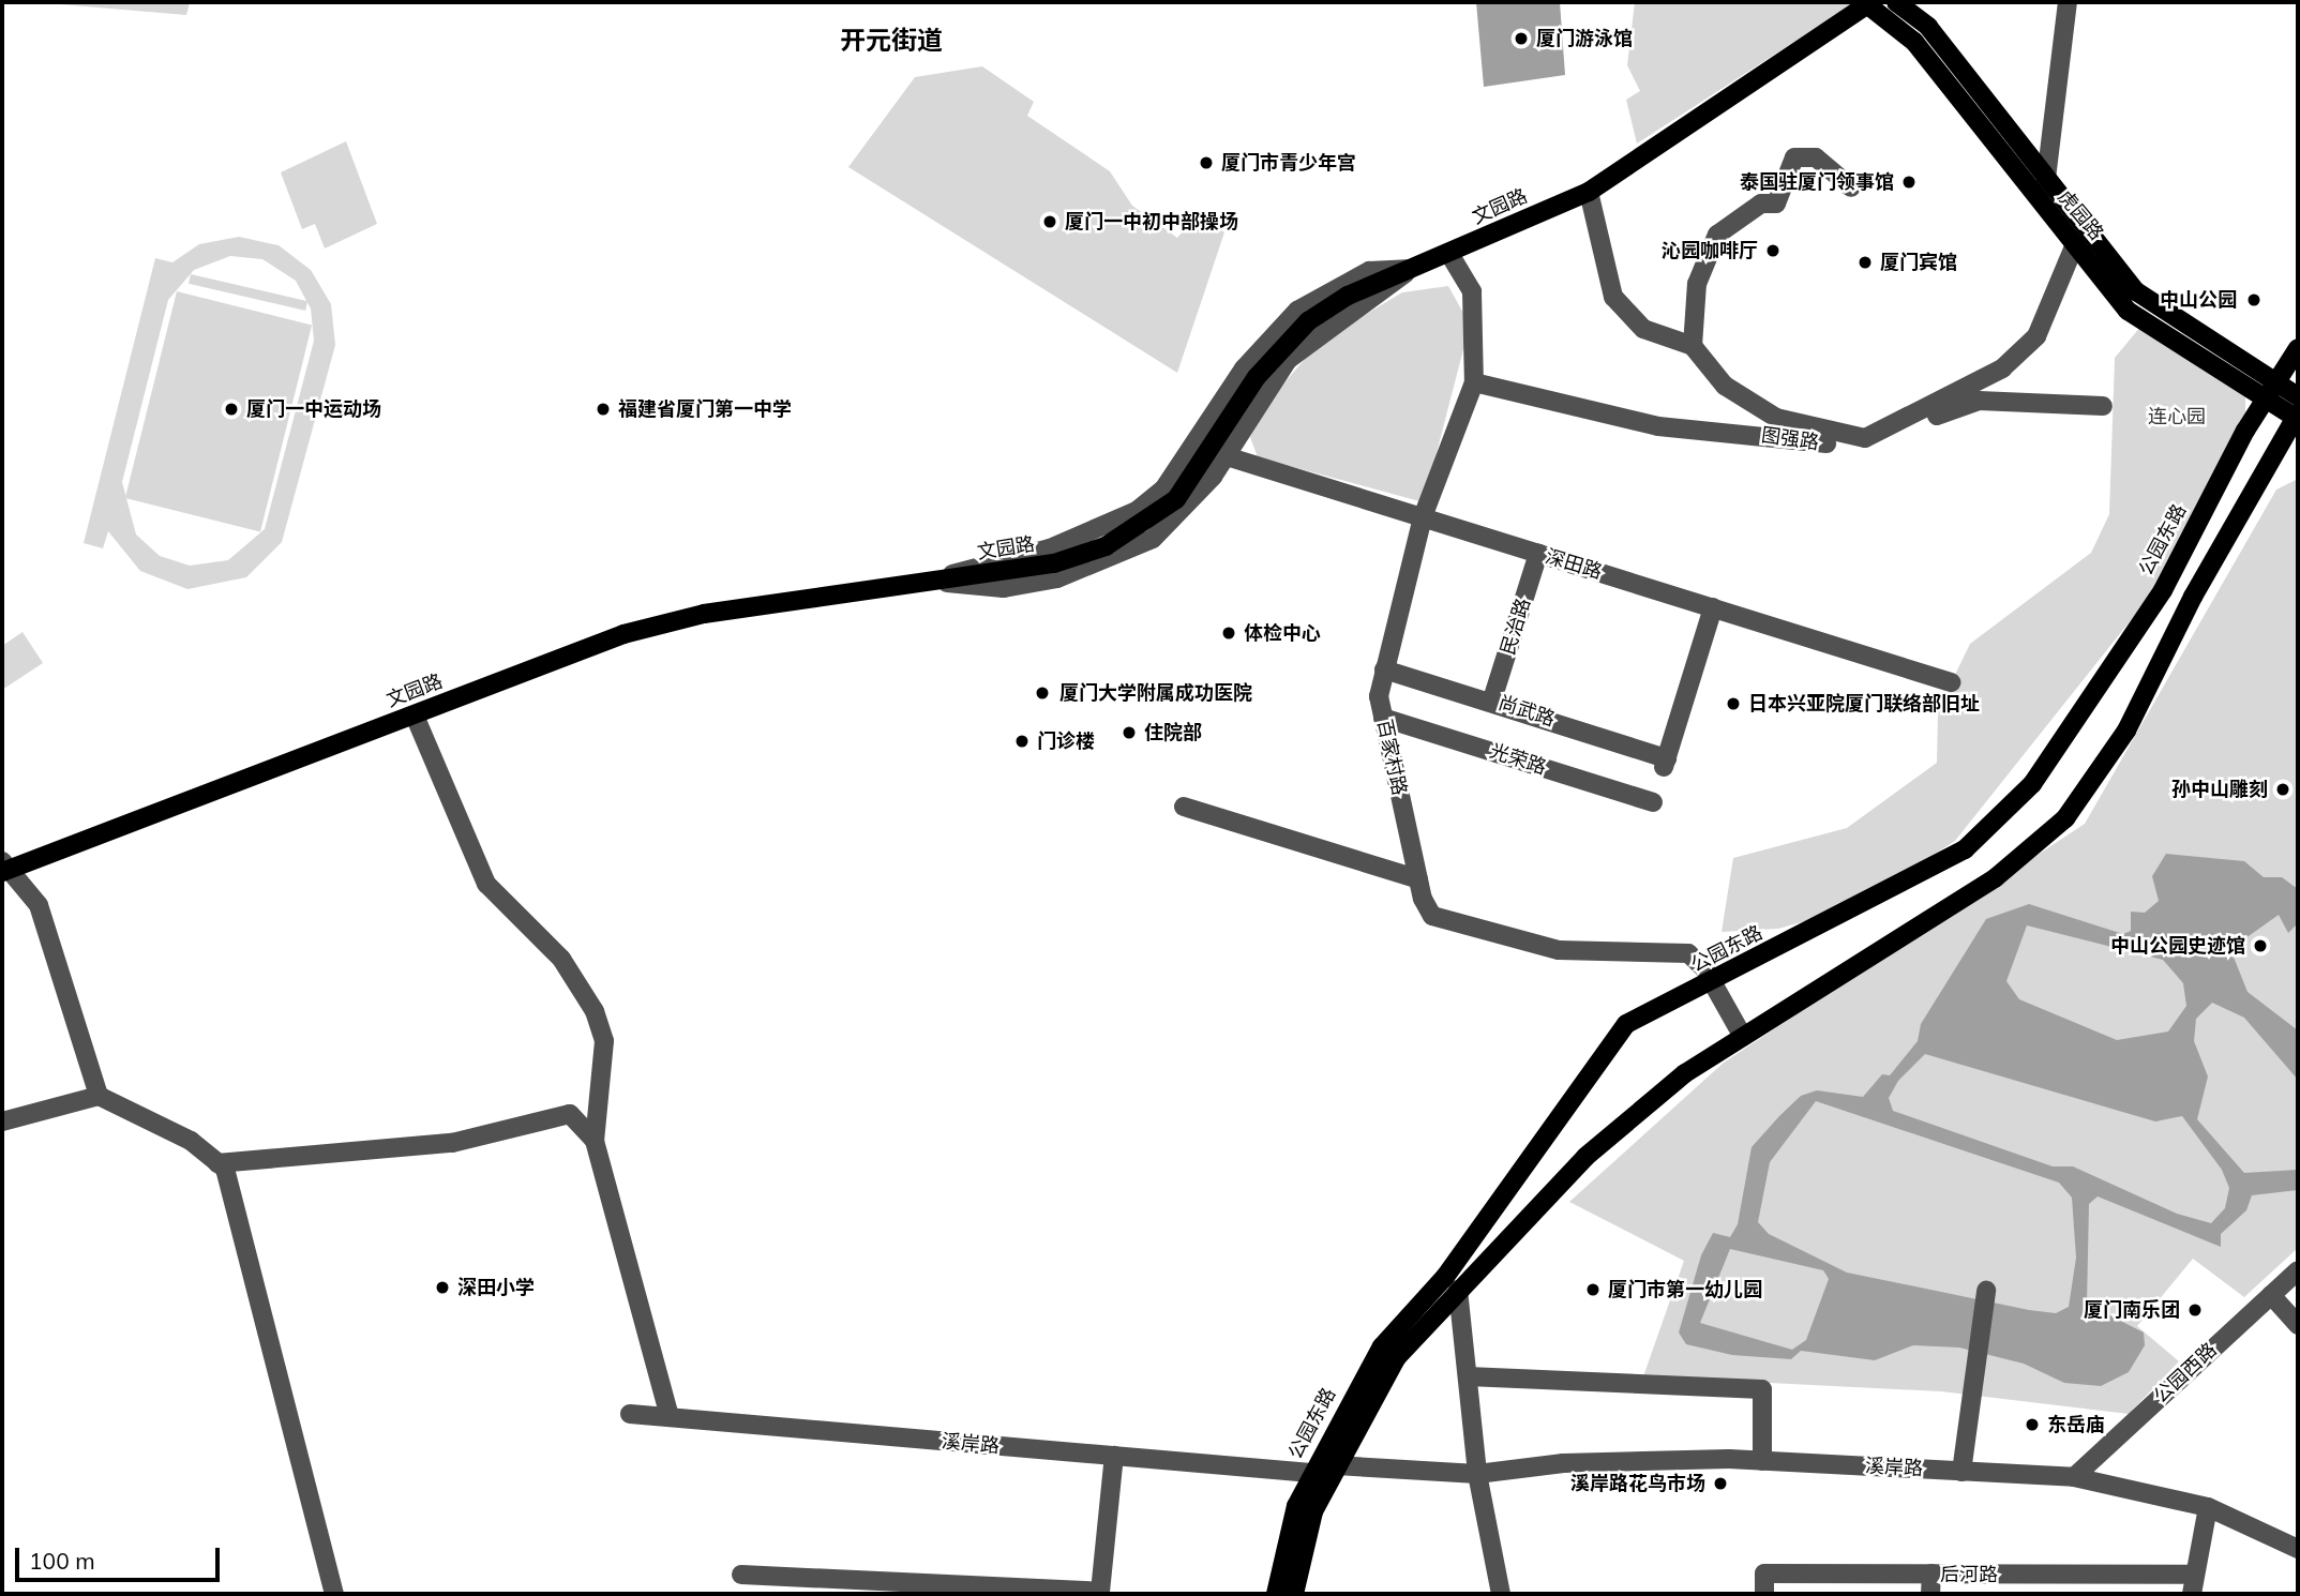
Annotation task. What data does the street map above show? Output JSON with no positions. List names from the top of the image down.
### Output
{
  "streets": {
    "main road": ["文园路", "虎园路", "公园东路"],
    "street": [
      "图强路",
      "深田路",
      "民治路",
      "尚武路",
      "百家村路",
      "光荣路",
      "公园西路",
      "溪岸路",
      "后河路"
    ]
  },
  "crossings": [
    ["文园路", "虎园路"],
    ["文园路", "百家村路"],
    ["虎园路", "公园东路"],
    ["图强路", "百家村路"],
    ["公园东路", "百家村路"],
    ["公园东路", "溪岸路"],
    ["深田路", "民治路"],
    ["深田路", "尚武路"],
    ["深田路", "百家村路"],
    ["民治路", "尚武路"],
    ["尚武路", "百家村路"],
    ["百家村路", "光荣路"],
    ["公园西路", "溪岸路"]
  ],
  "districts": ["开元街道"],
  "parks": ["连心园"],
  "places": [
    "厦门游泳馆",
    "厦门市青少年宫",
    "泰国驻厦门领事馆",
    "厦门一中初中部操场",
    "沁园咖啡厅",
    "厦门宾馆",
    "中山公园",
    "厦门一中运动场",
    "福建省厦门第一中学",
    "体检中心",
    "厦门大学附属成功医院",
    "日本兴亚院厦门联络部旧址",
    "住院部",
    "门诊楼",
    "孙中山雕刻",
    "中山公园史迹馆",
    "深田小学",
    "厦门市第一幼儿园",
    "厦门南乐团",
    "东岳庙",
    "溪岸路花鸟市场"
  ],
  "scale_bar": "100 m"
}
